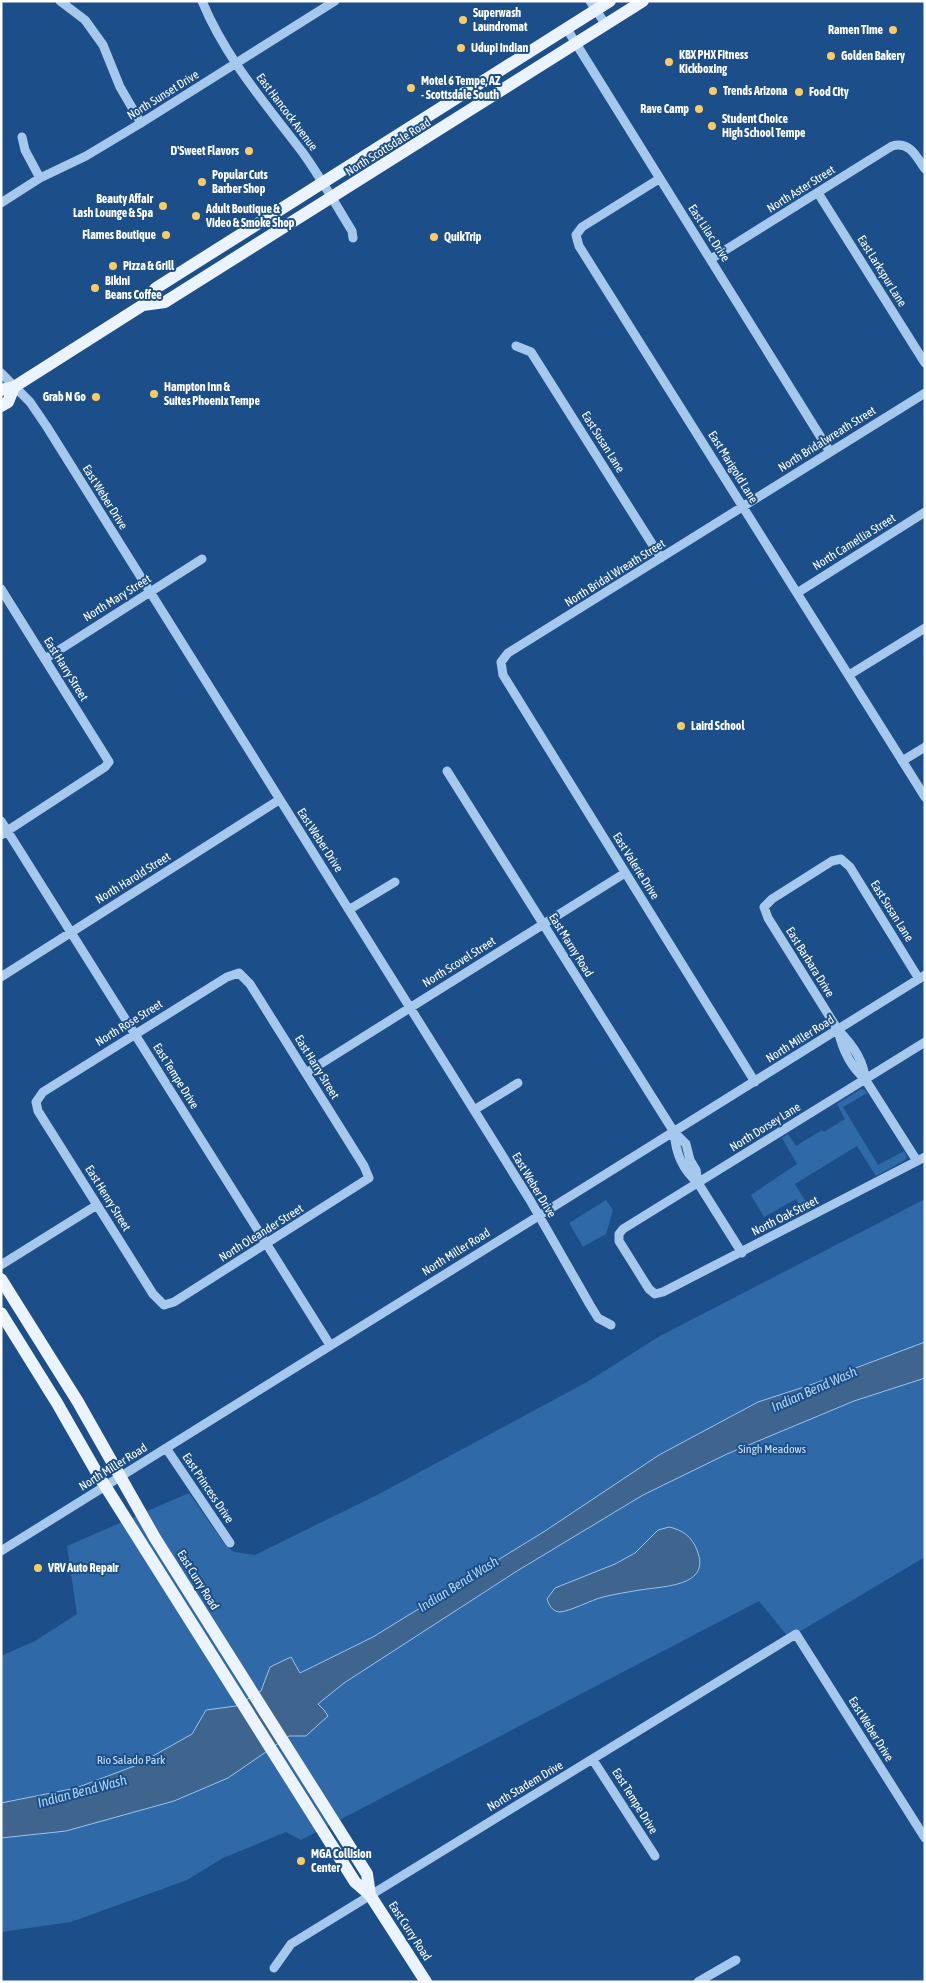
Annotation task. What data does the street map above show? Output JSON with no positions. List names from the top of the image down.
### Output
{
  "streets": {
    "main road": ["North Scottsdale Road", "East Curry Road"],
    "street": [
      "North Sunset Drive",
      "East Hancock Avenue",
      "North Aster Street",
      "East Lilac Drive",
      "East Larkspur Lane",
      "North Bridalwreath Street",
      "East Susan Lane",
      "East Marigold Lane",
      "East Weber Drive",
      "North Camellia Street",
      "North Bridal Wreath Street",
      "North Mary Street",
      "East Harry Street",
      "East Valerie Drive",
      "North Harold Street",
      "East Marny Road",
      "North Scovel Street",
      "East Barbara Drive",
      "North Rose Street",
      "North Miller Road",
      "East Tempe Drive",
      "North Dorsey Lane",
      "East Henry Street",
      "North Oak Street",
      "North Oleander Street",
      "East Princess Drive",
      "North Stadem Drive"
    ]
  },
  "crossings": [
    ["North Sunset Drive", "East Hancock Avenue"],
    ["East Hancock Avenue", "North Scottsdale Road"],
    ["North Scottsdale Road", "East Lilac Drive"],
    ["North Scottsdale Road", "East Weber Drive"],
    ["North Aster Street", "East Lilac Drive"],
    ["North Aster Street", "East Larkspur Lane"],
    ["East Lilac Drive", "North Bridalwreath Street"],
    ["East Lilac Drive", "East Marigold Lane"],
    ["North Bridalwreath Street", "East Marigold Lane"],
    ["North Bridalwreath Street", "North Bridal Wreath Street"],
    ["East Susan Lane", "North Bridal Wreath Street"],
    ["East Susan Lane", "East Barbara Drive"],
    ["East Susan Lane", "North Miller Road"],
    ["East Marigold Lane", "North Camellia Street"],
    ["East Marigold Lane", "North Bridal Wreath Street"],
    ["East Weber Drive", "North Mary Street"],
    ["East Weber Drive", "North Harold Street"],
    ["East Weber Drive", "North Scovel Street"],
    ["East Weber Drive", "North Miller Road"],
    ["East Weber Drive", "North Stadem Drive"],
    ["North Bridal Wreath Street", "East Valerie Drive"],
    ["North Mary Street", "East Harry Street"],
    ["East Harry Street", "North Scovel Street"],
    ["East Harry Street", "North Rose Street"],
    ["East Harry Street", "East Tempe Drive"],
    ["East Harry Street", "North Oleander Street"],
    ["East Valerie Drive", "North Scovel Street"],
    ["East Valerie Drive", "North Miller Road"],
    ["North Harold Street", "East Tempe Drive"],
    ["East Marny Road", "North Scovel Street"],
    ["East Marny Road", "North Miller Road"],
    ["East Marny Road", "North Dorsey Lane"],
    ["East Marny Road", "North Oak Street"],
    ["East Barbara Drive", "North Miller Road"],
    ["East Barbara Drive", "North Dorsey Lane"],
    ["East Barbara Drive", "North Oak Street"],
    ["North Rose Street", "East Tempe Drive"],
    ["North Rose Street", "East Henry Street"],
    ["North Miller Road", "East Tempe Drive"],
    ["North Miller Road", "East Princess Drive"],
    ["North Miller Road", "East Curry Road"],
    ["East Tempe Drive", "North Oleander Street"],
    ["East Tempe Drive", "North Stadem Drive"],
    ["North Dorsey Lane", "North Oak Street"],
    ["East Henry Street", "North Oleander Street"],
    ["East Curry Road", "North Stadem Drive"]
  ],
  "water": ["Indian Bend Wash"],
  "parks": ["Singh Meadows", "Rio Salado Park"],
  "places": [
    "Superwash Laundromat",
    "Ramen Time",
    "Udupi Indian",
    "Golden Bakery",
    "KBX PHX Fitness Kickboxing",
    "Motel 6 Tempe, AZ - Scottsdale South",
    "Trends Arizona",
    "Food City",
    "Rave Camp",
    "Student Choice High School Tempe",
    "D'Sweet Flavors",
    "Popular Cuts Barber Shop",
    "Beauty Affair Lash Lounge & Spa",
    "Adult Boutique & Video & Smoke Shop",
    "Flames Boutique",
    "QuikTrip",
    "Pizza & Grill",
    "Bikini Beans Coffee",
    "Hampton Inn & Suites Phoenix Tempe",
    "Grab N Go",
    "Laird School",
    "VRV Auto Repair",
    "MGA Collision Center"
  ]
}
